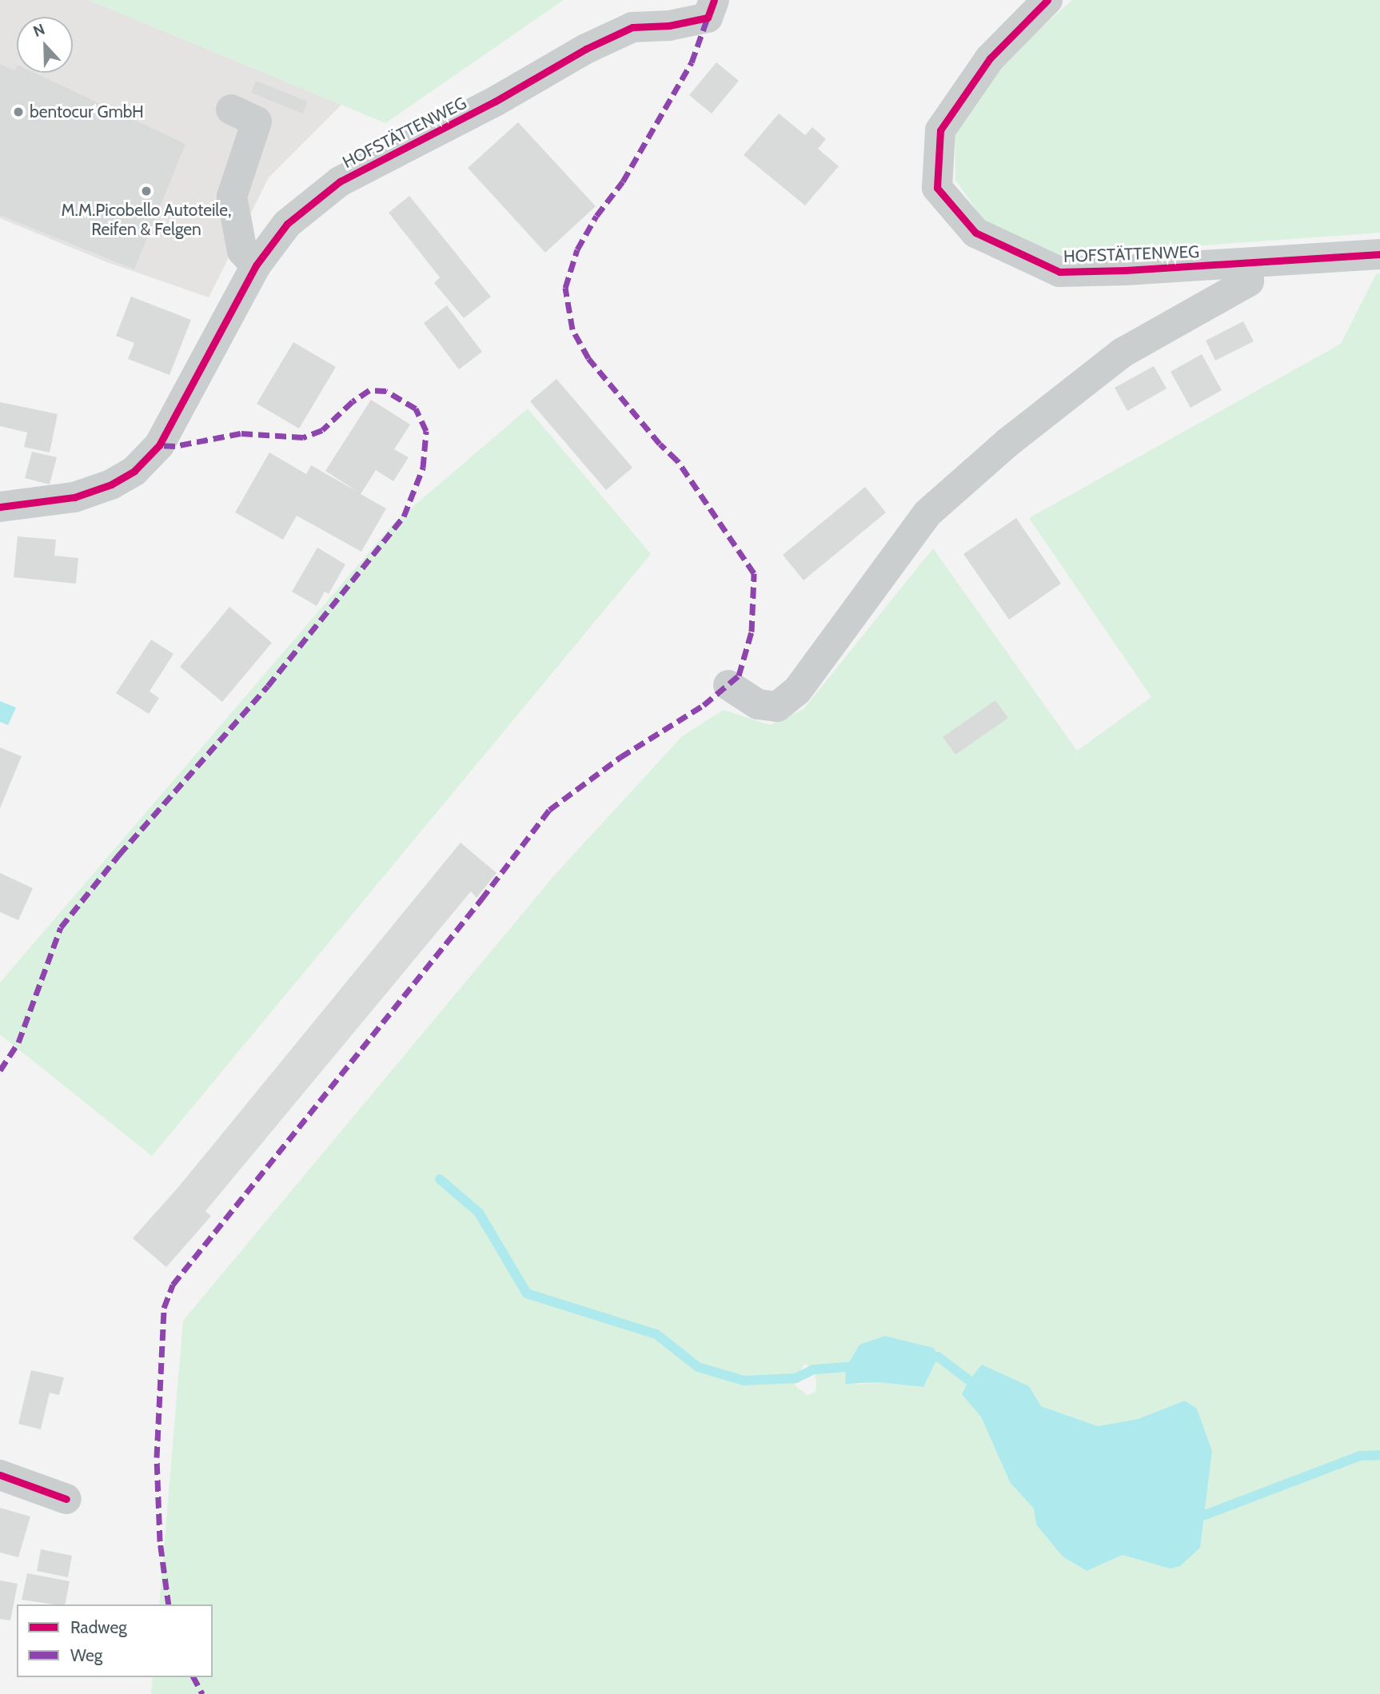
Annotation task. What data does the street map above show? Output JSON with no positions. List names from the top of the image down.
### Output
{
  "streets": {
    "street": ["HOFSTÄTTENWEG"]
  },
  "places": ["bentocur GmbH", "M.M.Picobello Autoteile, Reifen & Felgen"],
  "legend": ["Radweg", "Weg"],
  "north": "top"
}
